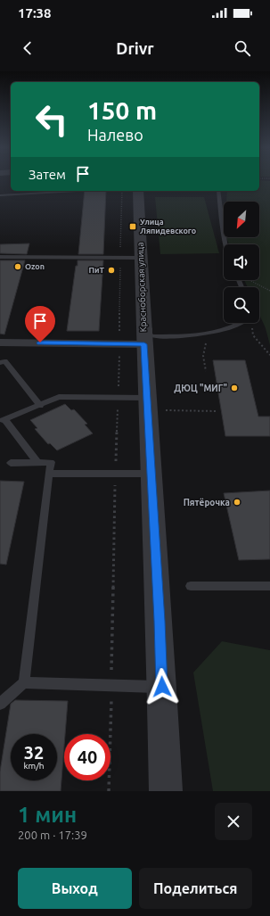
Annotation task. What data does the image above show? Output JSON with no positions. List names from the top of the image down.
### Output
{
  "streets": {
    "street": ["Красноборская улица"]
  },
  "places": {
    "transit": ["Улица Ляпидевского"],
    "other": [
      "Ozon",
      "ПиТ",
      "ДЮЦ \"МИГ\"",
      "Пятёрочка"
    ]
  },
  "north": "bottom left",
  "page": {
    "status": "17:38",
    "header": "Drivr",
    "turn": ["150 m", "Налево"],
    "then": "Затем",
    "speed": "32 km/h",
    "limit": "40",
    "heading": ["1 мин", "200 m · 17:39"],
    "buttons": ["Выход", "Поделиться"]
  }
}
